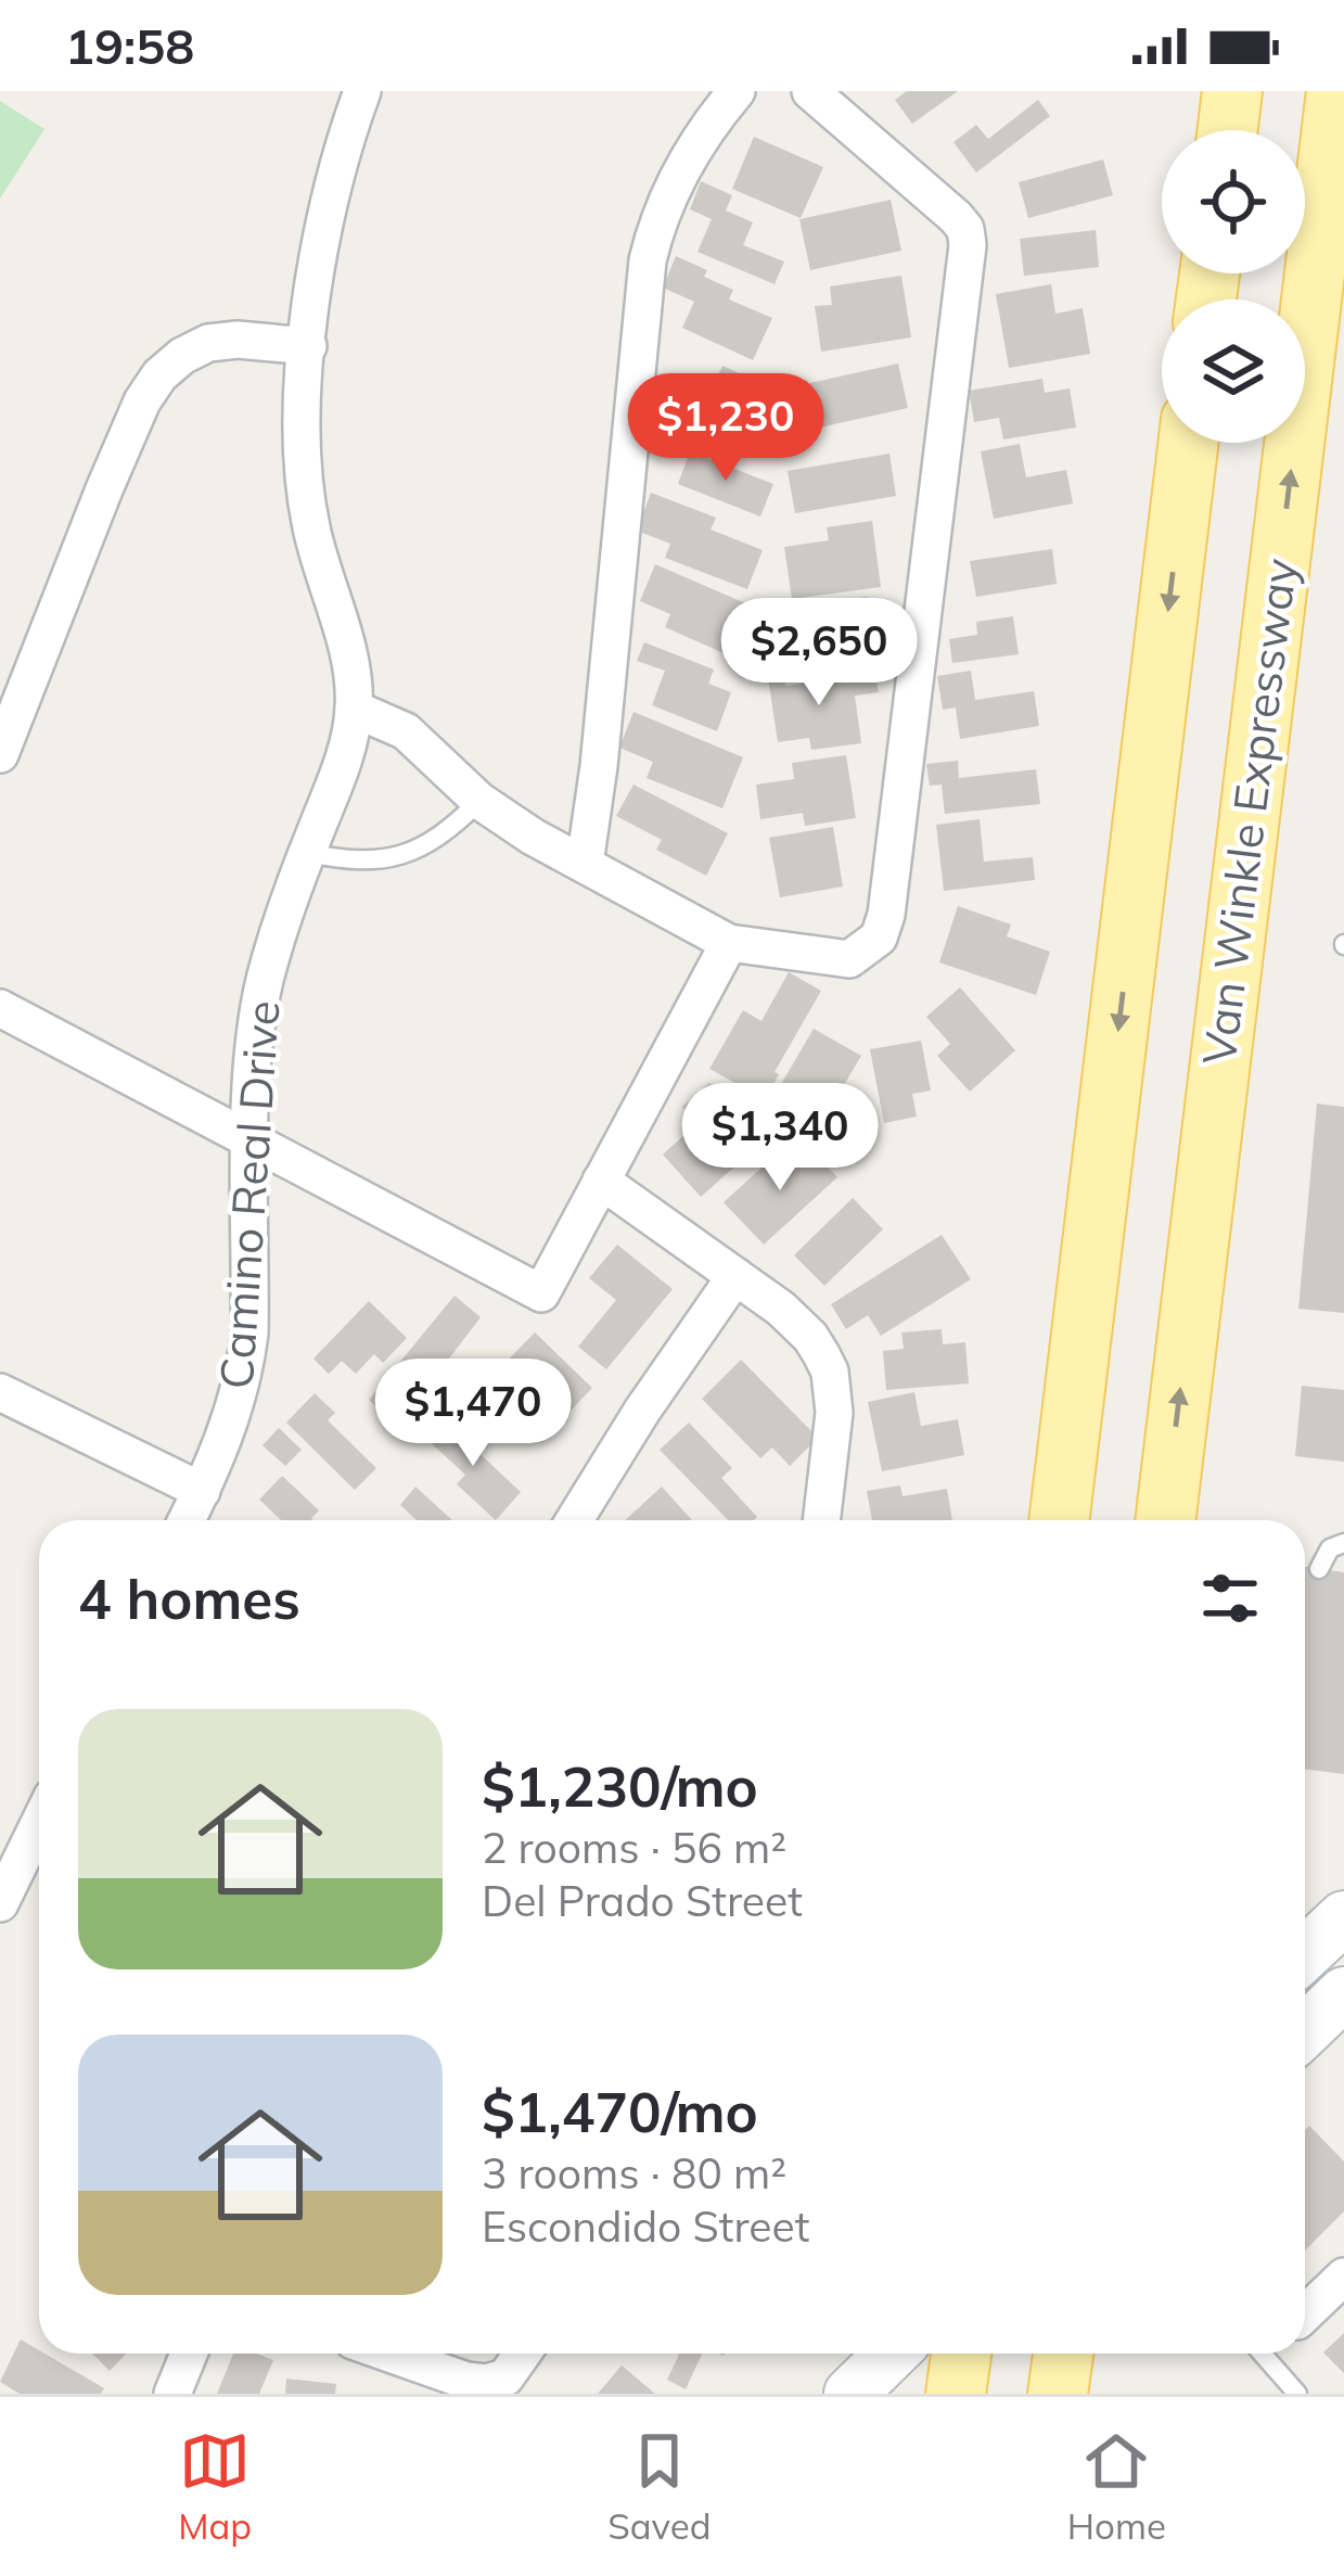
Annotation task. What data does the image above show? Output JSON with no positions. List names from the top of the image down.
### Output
{
  "streets": {
    "main road": ["Van Winkle Expressway"],
    "street": ["Camino Real Drive"]
  },
  "page": {
    "status": "19:58",
    "price": [
      "$1,230",
      "$2,650",
      "$1,340",
      "$1,470"
    ],
    "heading": "4 homes",
    "list": [
      {
        "name": "$1,230/mo",
        "note": "2 rooms · 56 m² · Del Prado Street"
      },
      {
        "name": "$1,470/mo",
        "note": "3 rooms · 80 m² · Escondido Street"
      }
    ],
    "tabs": ["Map", "Saved", "Home"]
  }
}
